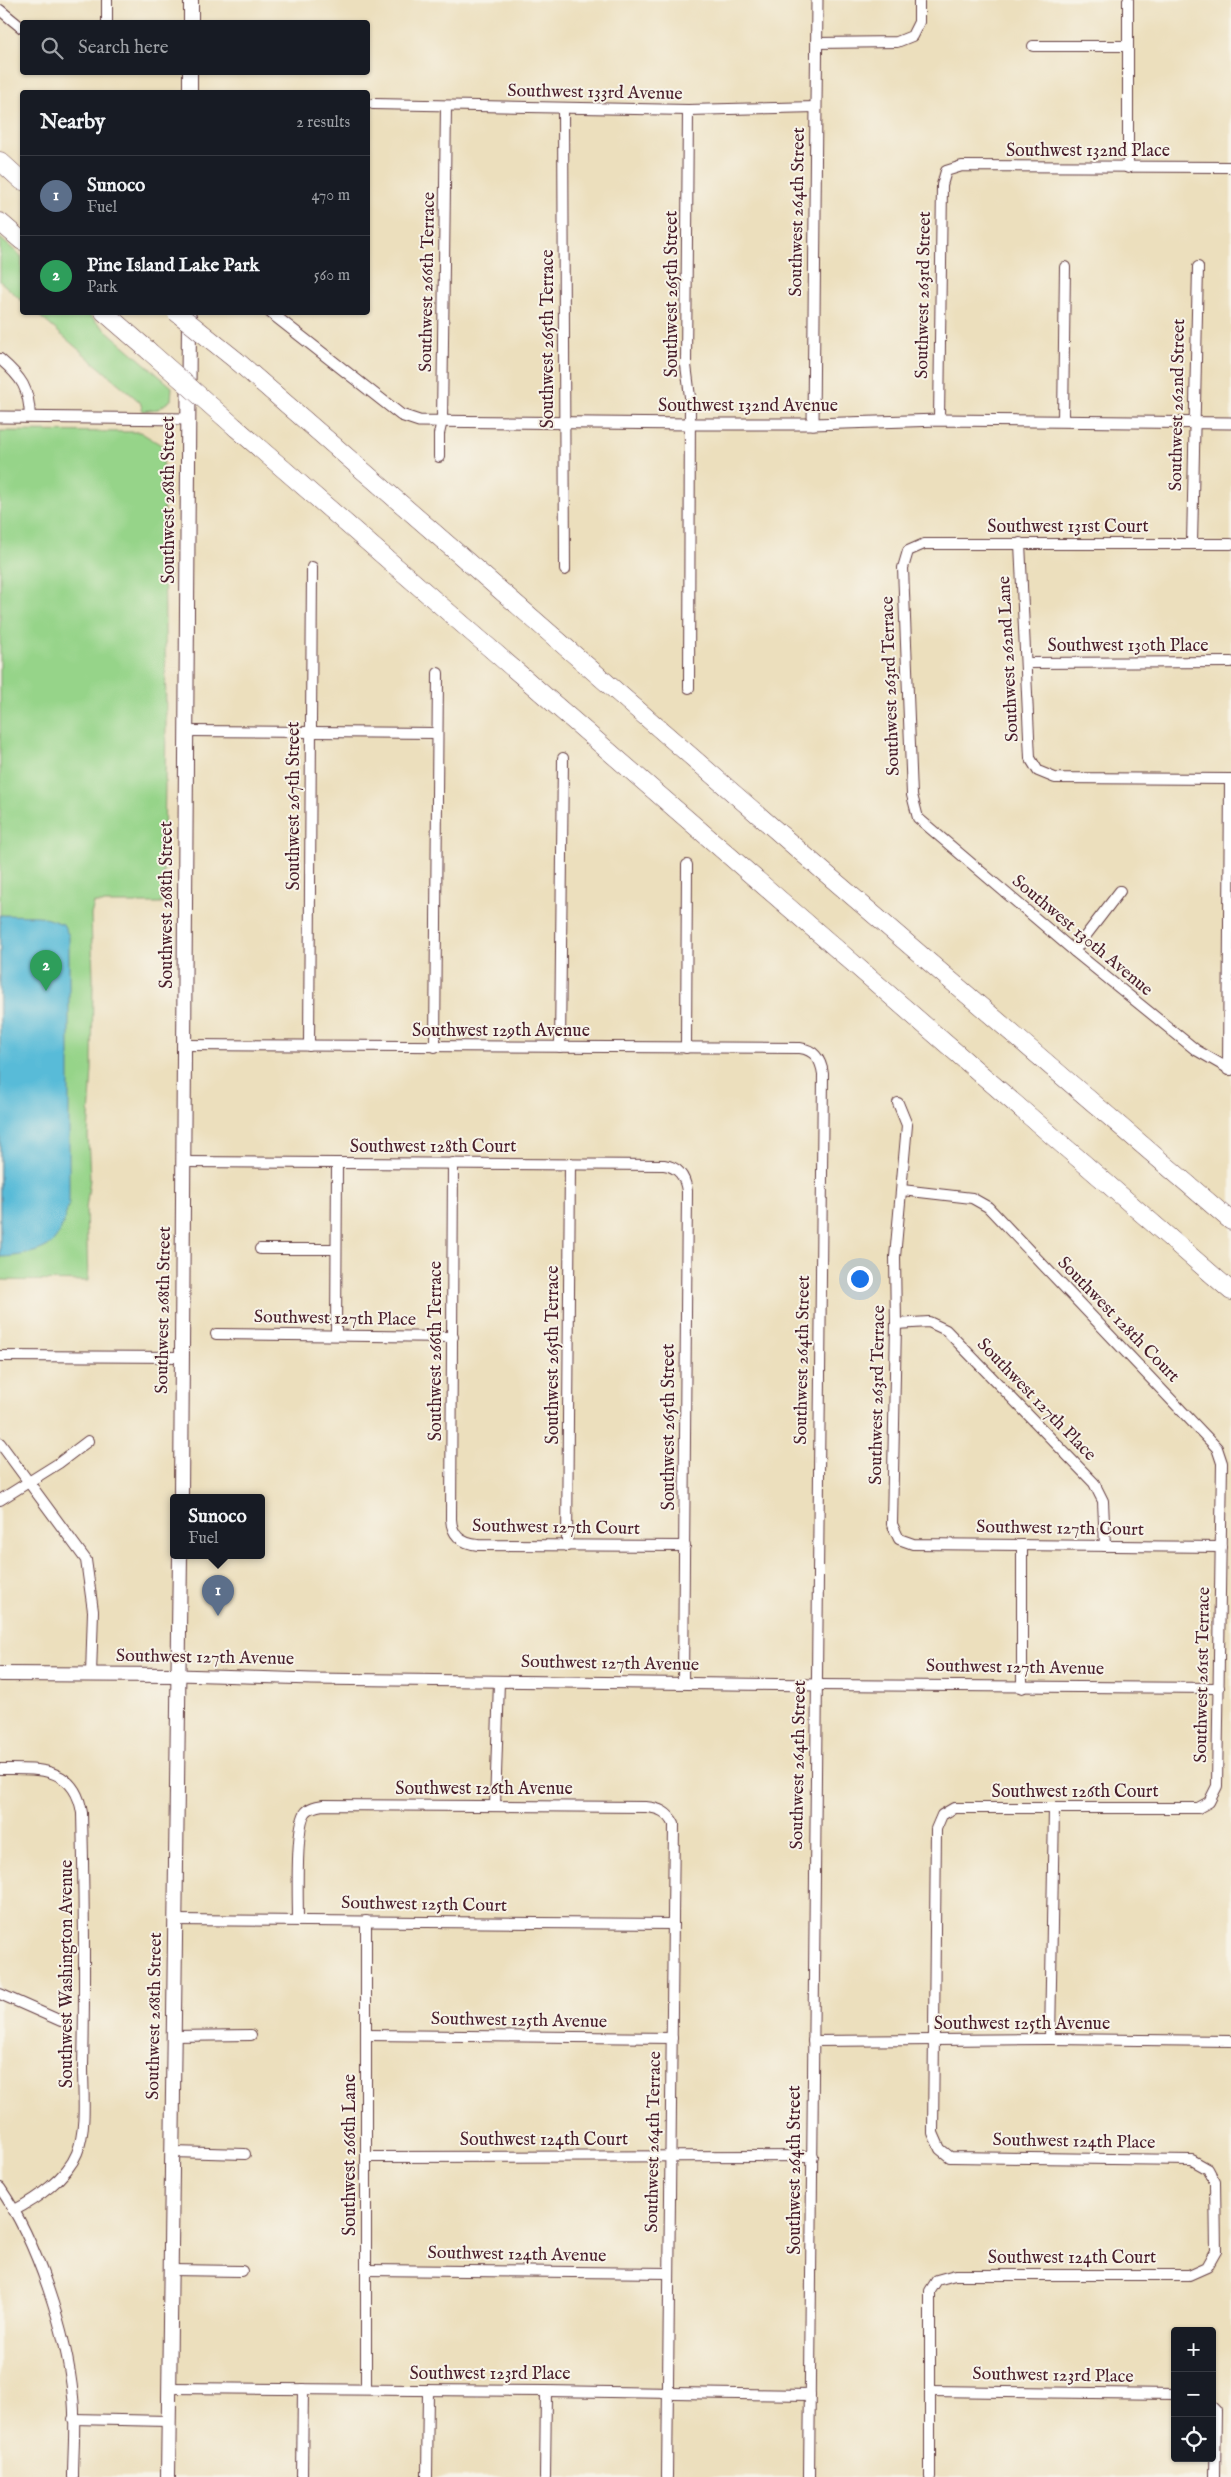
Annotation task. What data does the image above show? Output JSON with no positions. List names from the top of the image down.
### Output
{
  "streets": {
    "main road": ["Southwest 268th Street", "Southwest 127th Avenue"],
    "street": [
      "Southwest 133rd Avenue",
      "Southwest 132nd Place",
      "Southwest 264th Street",
      "Southwest 266th Terrace",
      "Southwest 265th Street",
      "Southwest 263rd Street",
      "Southwest 265th Terrace",
      "Southwest 262nd Street",
      "Southwest 132nd Avenue",
      "Southwest 131st Court",
      "Southwest 130th Place",
      "Southwest 262nd Lane",
      "Southwest 263rd Terrace",
      "Southwest 267th Street",
      "Southwest 130th Avenue",
      "Southwest 129th Avenue",
      "Southwest 128th Court",
      "Southwest 127th Place",
      "Southwest 127th Court",
      "Southwest 261st Terrace",
      "Southwest 126th Avenue",
      "Southwest 126th Court",
      "Southwest 125th Court",
      "Southwest Washington Avenue",
      "Southwest 125th Avenue",
      "Southwest 124th Court",
      "Southwest 264th Terrace",
      "Southwest 124th Place",
      "Southwest 266th Lane",
      "Southwest 124th Avenue",
      "Southwest 123rd Place"
    ]
  },
  "crossings": [
    ["Southwest 133rd Avenue", "Southwest 264th Street"],
    ["Southwest 133rd Avenue", "Southwest 266th Terrace"],
    ["Southwest 133rd Avenue", "Southwest 265th Street"],
    ["Southwest 133rd Avenue", "Southwest 265th Terrace"],
    ["Southwest 132nd Place", "Southwest 263rd Street"],
    ["Southwest 264th Street", "Southwest 132nd Avenue"],
    ["Southwest 264th Street", "Southwest 129th Avenue"],
    ["Southwest 264th Street", "Southwest 127th Avenue"],
    ["Southwest 264th Street", "Southwest 125th Avenue"],
    ["Southwest 264th Street", "Southwest 124th Court"],
    ["Southwest 264th Street", "Southwest 123rd Place"],
    ["Southwest 266th Terrace", "Southwest 132nd Avenue"],
    ["Southwest 266th Terrace", "Southwest 128th Court"],
    ["Southwest 266th Terrace", "Southwest 127th Place"],
    ["Southwest 266th Terrace", "Southwest 127th Court"],
    ["Southwest 265th Street", "Southwest 132nd Avenue"],
    ["Southwest 265th Street", "Southwest 128th Court"],
    ["Southwest 265th Street", "Southwest 127th Court"],
    ["Southwest 265th Street", "Southwest 127th Avenue"],
    ["Southwest 263rd Street", "Southwest 132nd Avenue"],
    ["Southwest 265th Terrace", "Southwest 132nd Avenue"],
    ["Southwest 265th Terrace", "Southwest 128th Court"],
    ["Southwest 265th Terrace", "Southwest 127th Court"],
    ["Southwest 262nd Street", "Southwest 132nd Avenue"],
    ["Southwest 262nd Street", "Southwest 131st Court"],
    ["Southwest 268th Street", "Southwest 129th Avenue"],
    ["Southwest 268th Street", "Southwest 128th Court"],
    ["Southwest 268th Street", "Southwest 127th Avenue"],
    ["Southwest 268th Street", "Southwest 125th Court"],
    ["Southwest 268th Street", "Southwest 123rd Place"],
    ["Southwest 131st Court", "Southwest 262nd Lane"],
    ["Southwest 131st Court", "Southwest 263rd Terrace"],
    ["Southwest 130th Place", "Southwest 262nd Lane"],
    ["Southwest 263rd Terrace", "Southwest 130th Avenue"],
    ["Southwest 263rd Terrace", "Southwest 128th Court"],
    ["Southwest 263rd Terrace", "Southwest 127th Place"],
    ["Southwest 263rd Terrace", "Southwest 127th Court"],
    ["Southwest 267th Street", "Southwest 129th Avenue"],
    ["Southwest 128th Court", "Southwest 127th Court"],
    ["Southwest 128th Court", "Southwest 261st Terrace"],
    ["Southwest 127th Place", "Southwest 127th Court"],
    ["Southwest 127th Court", "Southwest 261st Terrace"],
    ["Southwest 127th Avenue", "Southwest 261st Terrace"],
    ["Southwest 261st Terrace", "Southwest 126th Court"],
    ["Southwest 126th Avenue", "Southwest 125th Court"],
    ["Southwest 126th Avenue", "Southwest 264th Terrace"],
    ["Southwest 126th Court", "Southwest 125th Avenue"],
    ["Southwest 126th Court", "Southwest 124th Place"],
    ["Southwest 125th Court", "Southwest 264th Terrace"],
    ["Southwest 125th Court", "Southwest 266th Lane"],
    ["Southwest 125th Avenue", "Southwest 264th Terrace"],
    ["Southwest 125th Avenue", "Southwest 124th Place"],
    ["Southwest 125th Avenue", "Southwest 266th Lane"],
    ["Southwest 124th Court", "Southwest 264th Terrace"],
    ["Southwest 124th Court", "Southwest 124th Place"],
    ["Southwest 124th Court", "Southwest 266th Lane"],
    ["Southwest 124th Court", "Southwest 123rd Place"],
    ["Southwest 264th Terrace", "Southwest 124th Avenue"],
    ["Southwest 264th Terrace", "Southwest 123rd Place"],
    ["Southwest 266th Lane", "Southwest 124th Avenue"],
    ["Southwest 266th Lane", "Southwest 123rd Place"]
  ],
  "page": {
    "search": "Search here",
    "heading": ["Nearby", "2 results"],
    "list": [
      {
        "mark": "1",
        "name": "Sunoco",
        "note": "Fuel",
        "value": "470 m"
      },
      {
        "mark": "2",
        "name": "Pine Island Lake Park",
        "note": "Park",
        "value": "560 m"
      }
    ],
    "pins": ["2", "1"],
    "popup": ["Sunoco", "Fuel"],
    "map_buttons": ["+", "−"]
  }
}
